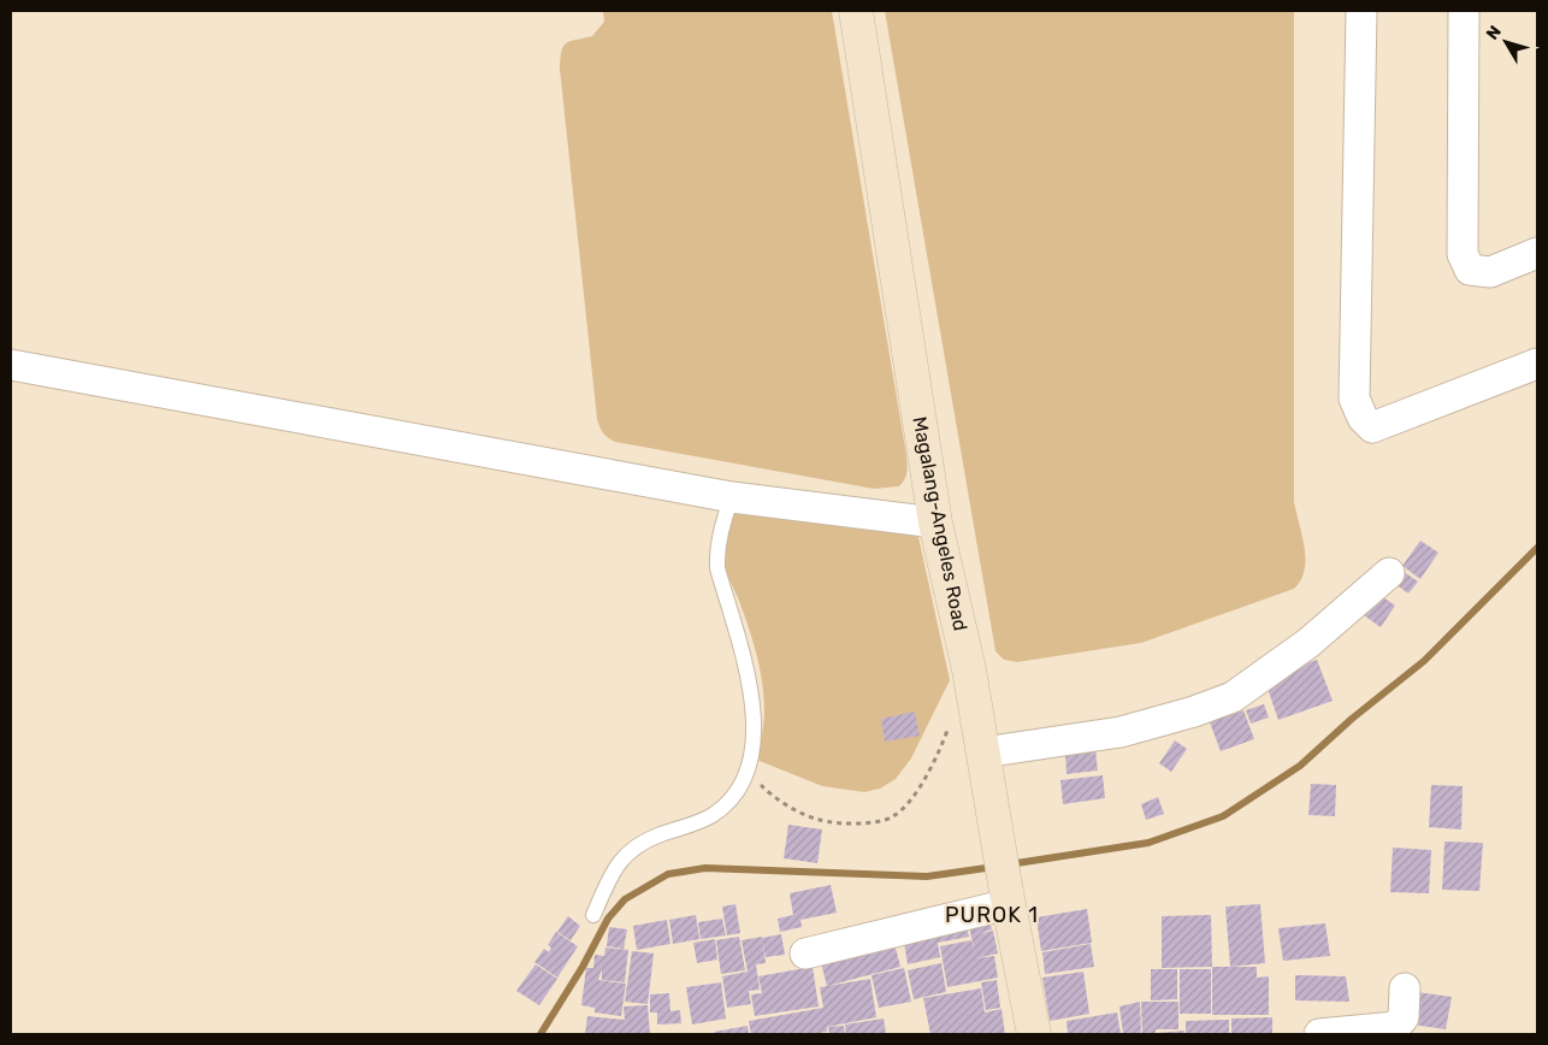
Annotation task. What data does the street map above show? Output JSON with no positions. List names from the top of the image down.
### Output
{
  "streets": {
    "main road": ["Magalang-Angeles Road"]
  },
  "districts": ["PUROK 1"],
  "north": "top left"
}
